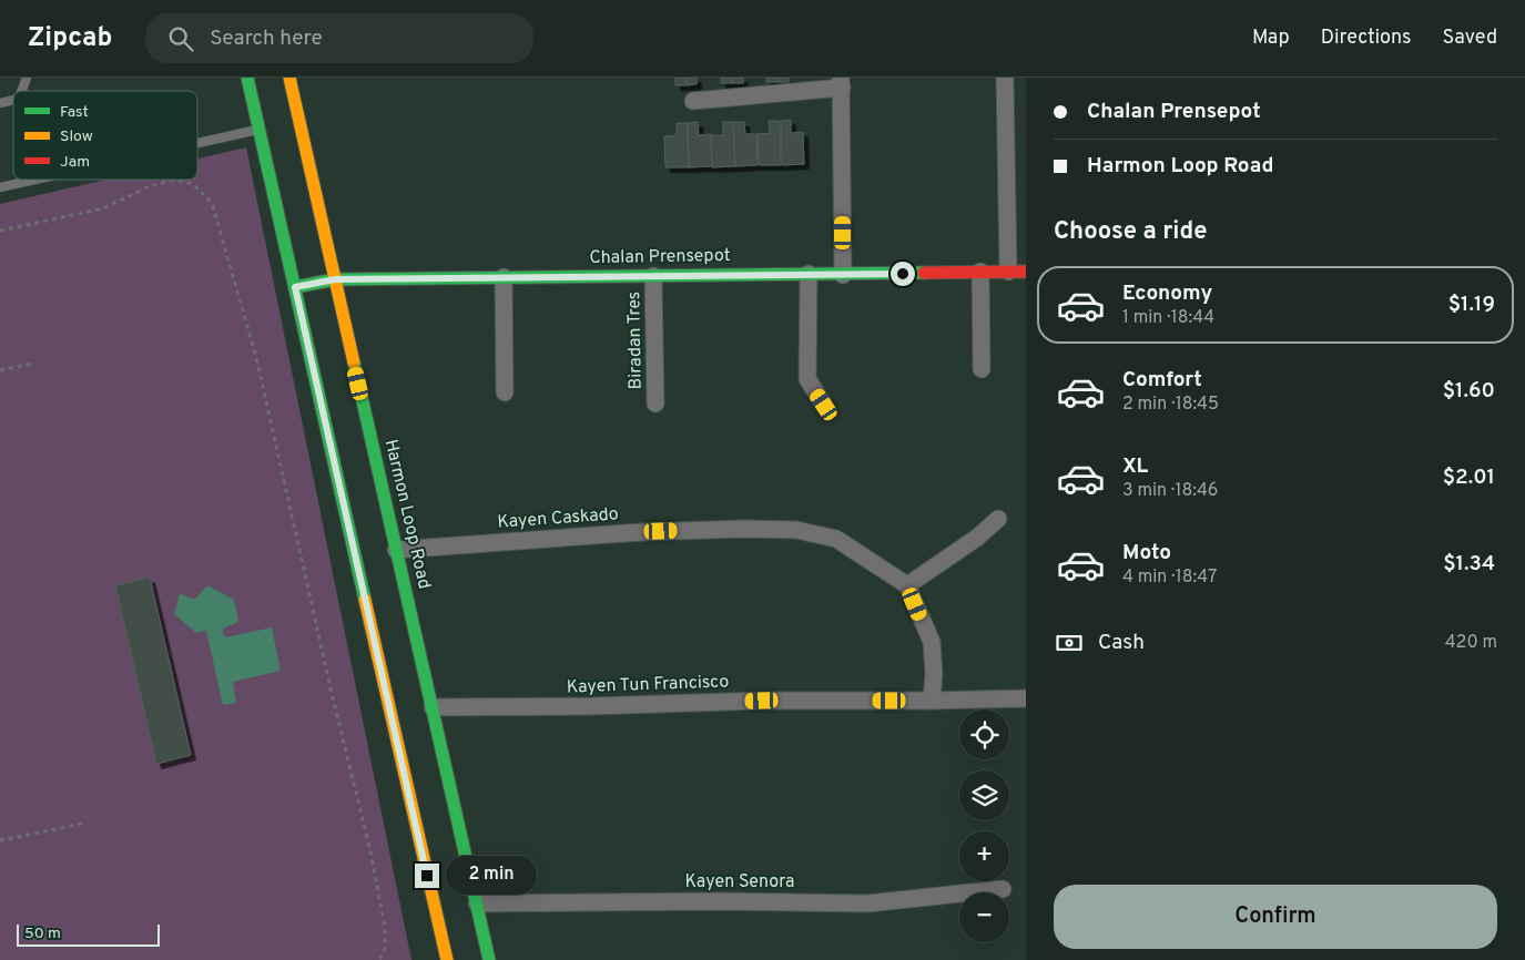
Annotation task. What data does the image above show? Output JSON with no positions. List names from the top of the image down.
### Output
{
  "streets": {
    "main road": ["Chalan Prensepot", "Harmon Loop Road"],
    "street": [
      "Biradan Tres",
      "Kayen Caskado",
      "Kayen Tun Francisco",
      "Kayen Senora"
    ]
  },
  "crossings": [
    ["Chalan Prensepot", "Biradan Tres"],
    ["Chalan Prensepot", "Harmon Loop Road"],
    ["Harmon Loop Road", "Kayen Caskado"],
    ["Harmon Loop Road", "Kayen Tun Francisco"],
    ["Harmon Loop Road", "Kayen Senora"]
  ],
  "legend": ["Fast", "Slow", "Jam"],
  "scale_bar": "50 m",
  "page": {
    "header": "Zipcab",
    "search": "Search here",
    "nav": ["Map", "Directions", "Saved"],
    "banner": ["Chalan Prensepot", "Harmon Loop Road"],
    "heading": "Choose a ride",
    "list": [
      {
        "name": "Economy",
        "note": "1 min · 18:44",
        "value": "$1.19"
      },
      {
        "name": "Comfort",
        "note": "2 min · 18:45",
        "value": "$1.60"
      },
      {
        "name": "XL",
        "note": "3 min · 18:46",
        "value": "$2.01"
      },
      {
        "name": "Moto",
        "note": "4 min · 18:47",
        "value": "$1.34"
      }
    ],
    "pay": ["Cash", "420 m"],
    "map_buttons": ["+", "−"],
    "bubble": "2 min",
    "buttons": "Confirm",
    "scale": "50 m"
  }
}
